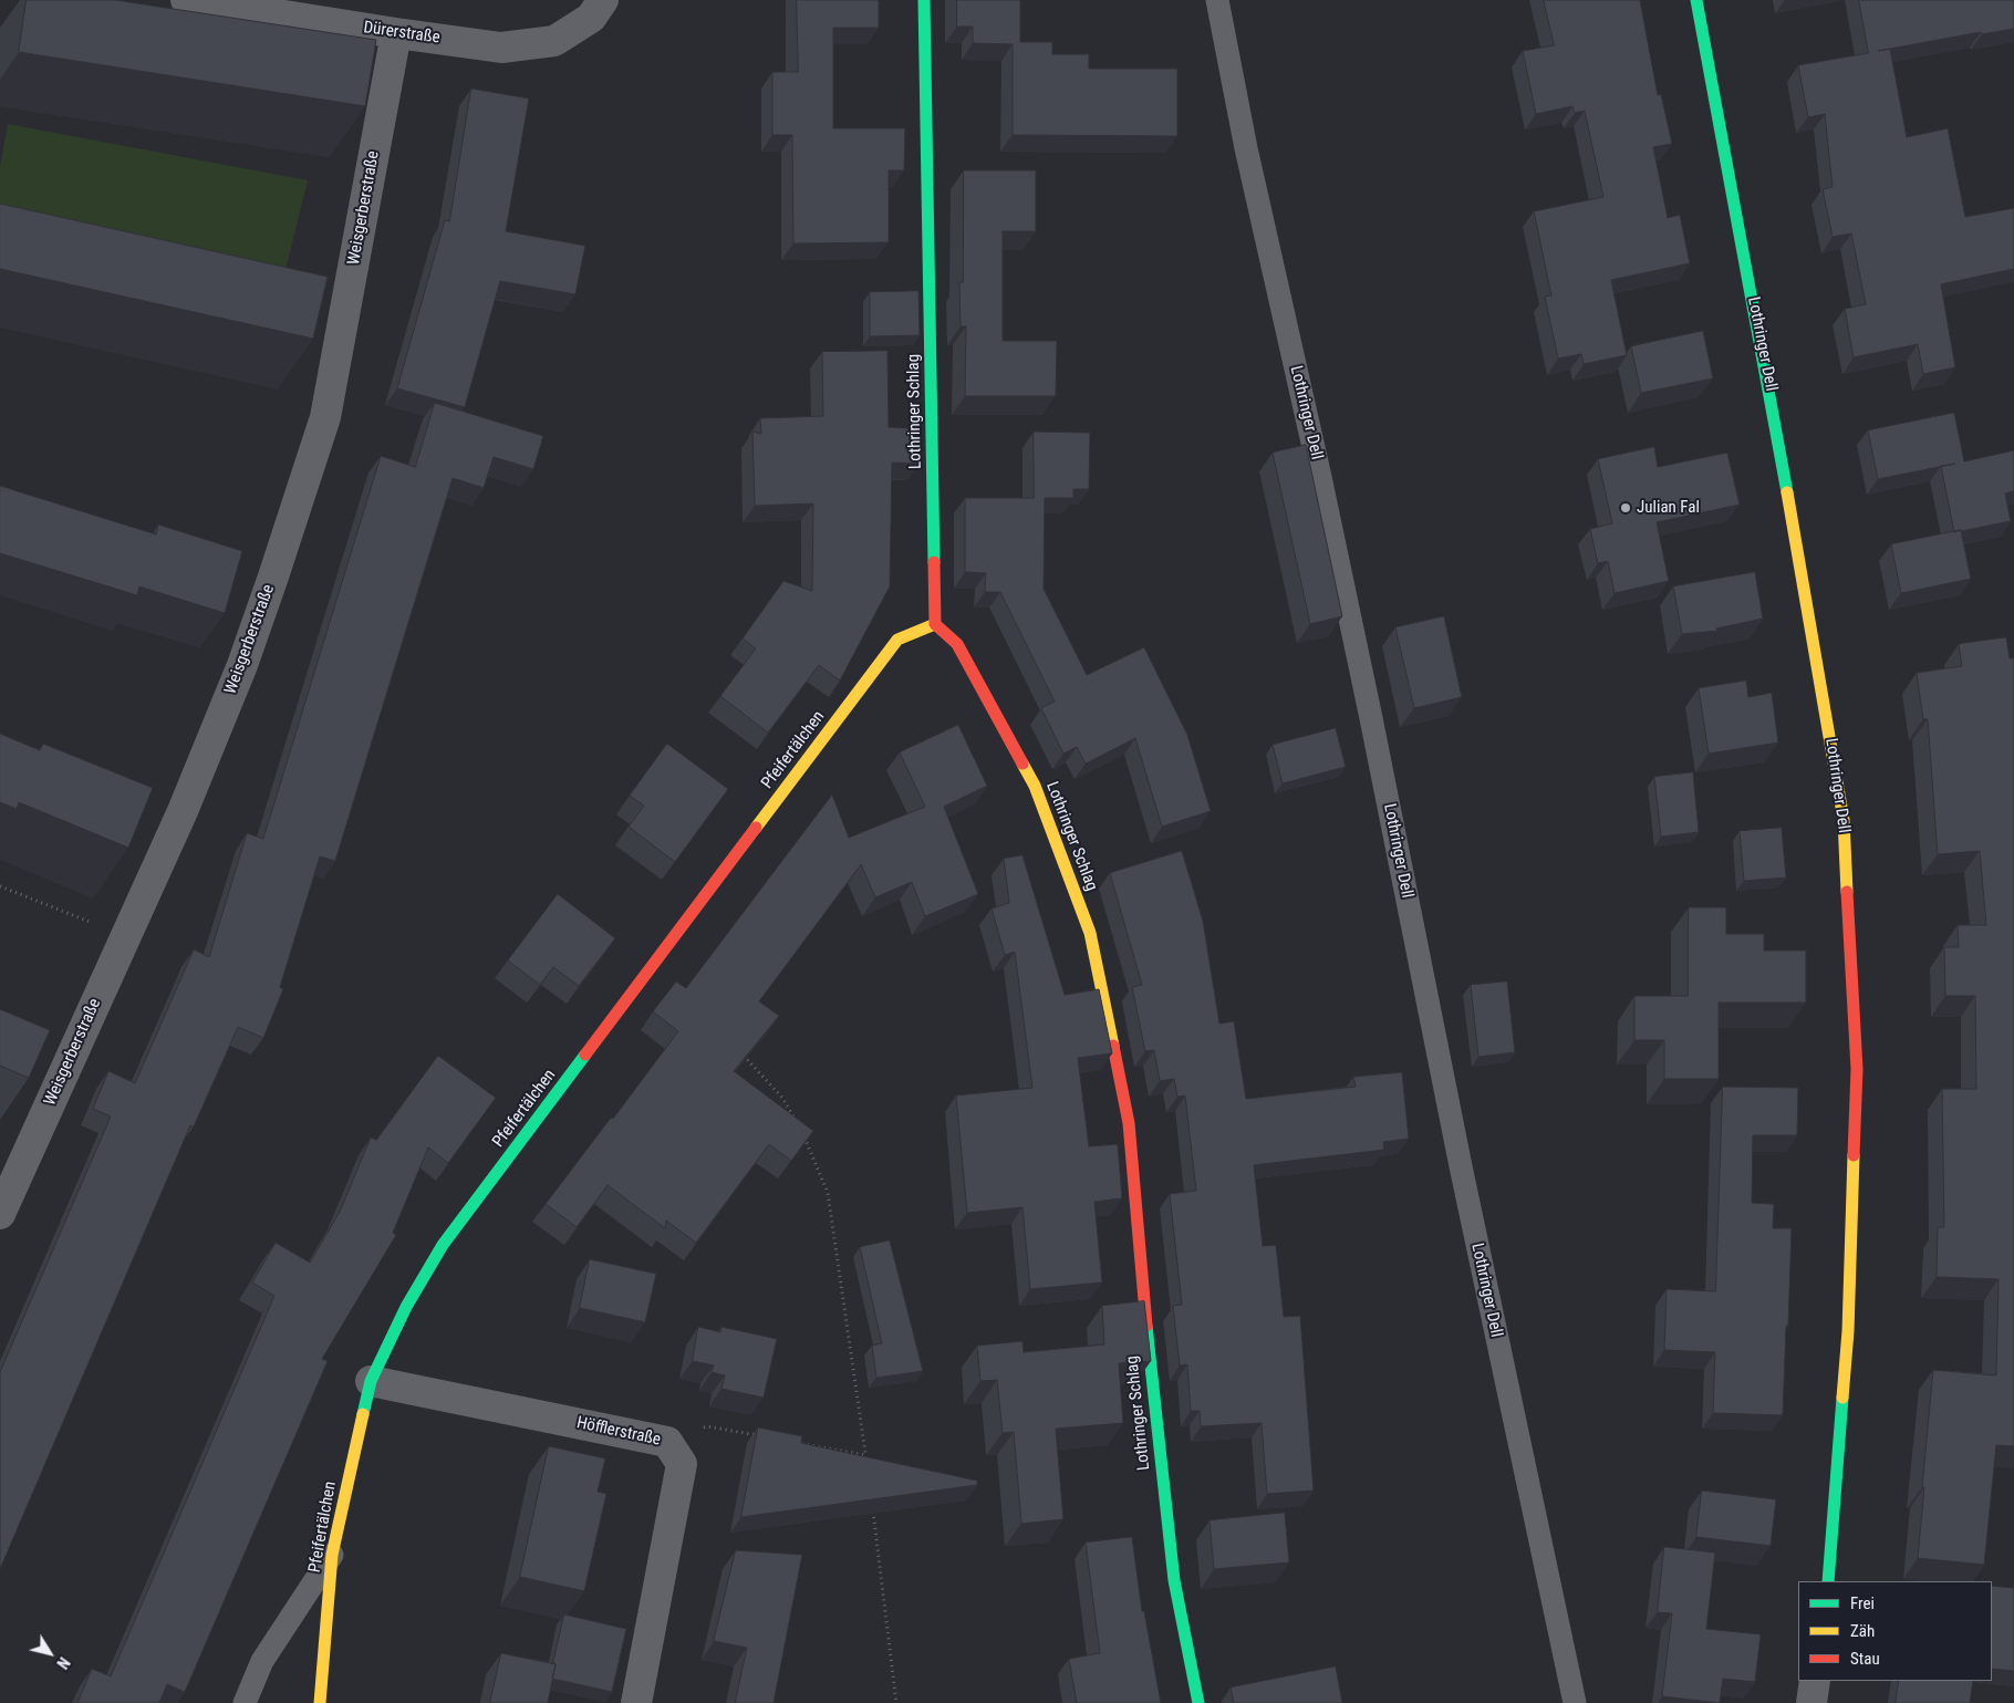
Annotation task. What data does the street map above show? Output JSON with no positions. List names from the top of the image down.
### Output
{
  "streets": {
    "street": [
      "Dürerstraße",
      "Weisgerberstraße",
      "Lothringer Dell",
      "Lothringer Schlag",
      "Pfeifertälchen",
      "Höfflerstraße"
    ]
  },
  "crossings": [
    ["Dürerstraße", "Weisgerberstraße"],
    ["Lothringer Schlag", "Pfeifertälchen"],
    ["Pfeifertälchen", "Höfflerstraße"]
  ],
  "places": ["Julian Fal"],
  "legend": ["Frei", "Zäh", "Stau"],
  "north": "bottom right"
}
